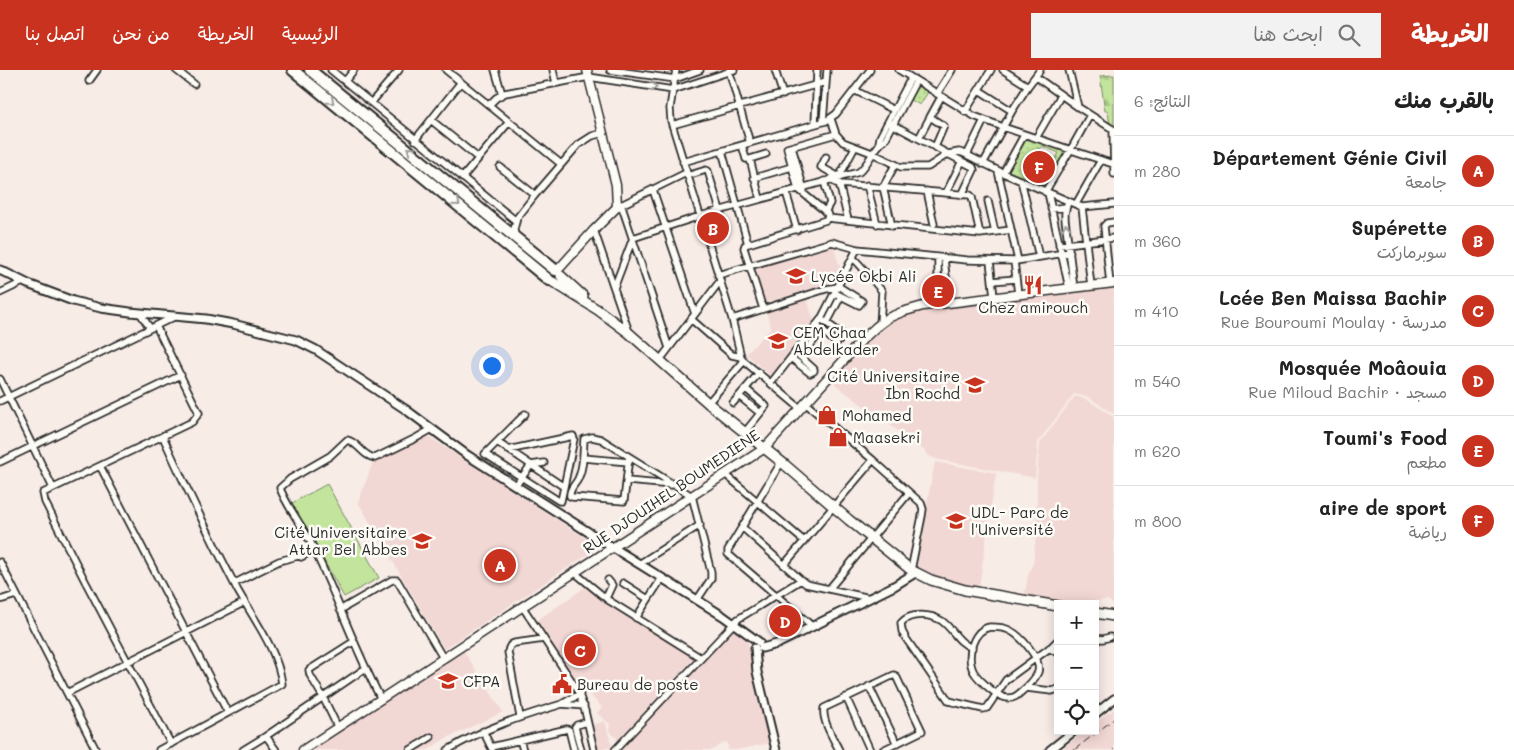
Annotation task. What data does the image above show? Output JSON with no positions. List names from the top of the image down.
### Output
{
  "streets": {
    "main road": ["RUE DJOUIHEL BOUMEDIENE"]
  },
  "places": {
    "school or university": [
      "Lycée Okbi Ali",
      "CEM Chaa Abdelkader",
      "Cité Universitaire Ibn Rochd",
      "UDL- Parc de l'Université",
      "Cité Universitaire Attar Bel Abbes",
      "CFPA"
    ],
    "restaurant": ["Chez amirouch"],
    "shop": ["Mohamed", "Maasekri"],
    "public building": ["Bureau de poste"]
  },
  "page": {
    "header": "الخريطة",
    "search": "ابحث هنا",
    "nav": [
      "الرئيسية",
      "الخريطة",
      "من نحن",
      "اتصل بنا"
    ],
    "heading": ["بالقرب منك", "النتائج: 6"],
    "list": [
      {
        "mark": "A",
        "name": "Département Génie Civil",
        "note": "جامعة",
        "value": "280 m"
      },
      {
        "mark": "B",
        "name": "Supérette",
        "note": "سوبرماركت",
        "value": "360 m"
      },
      {
        "mark": "C",
        "name": "Lcée Ben Maissa Bachir",
        "note": "مدرسة · Rue Bouroumi Moulay",
        "value": "410 m"
      },
      {
        "mark": "D",
        "name": "Mosquée Moâouia",
        "note": "مسجد · Rue Miloud Bachir",
        "value": "540 m"
      },
      {
        "mark": "E",
        "name": "Toumi's Food",
        "note": "مطعم",
        "value": "620 m"
      },
      {
        "mark": "F",
        "name": "aire de sport",
        "note": "رياضة",
        "value": "800 m"
      }
    ],
    "pins": [
      "F",
      "B",
      "E",
      "A",
      "D",
      "C"
    ],
    "map_buttons": ["+", "−"]
  }
}
